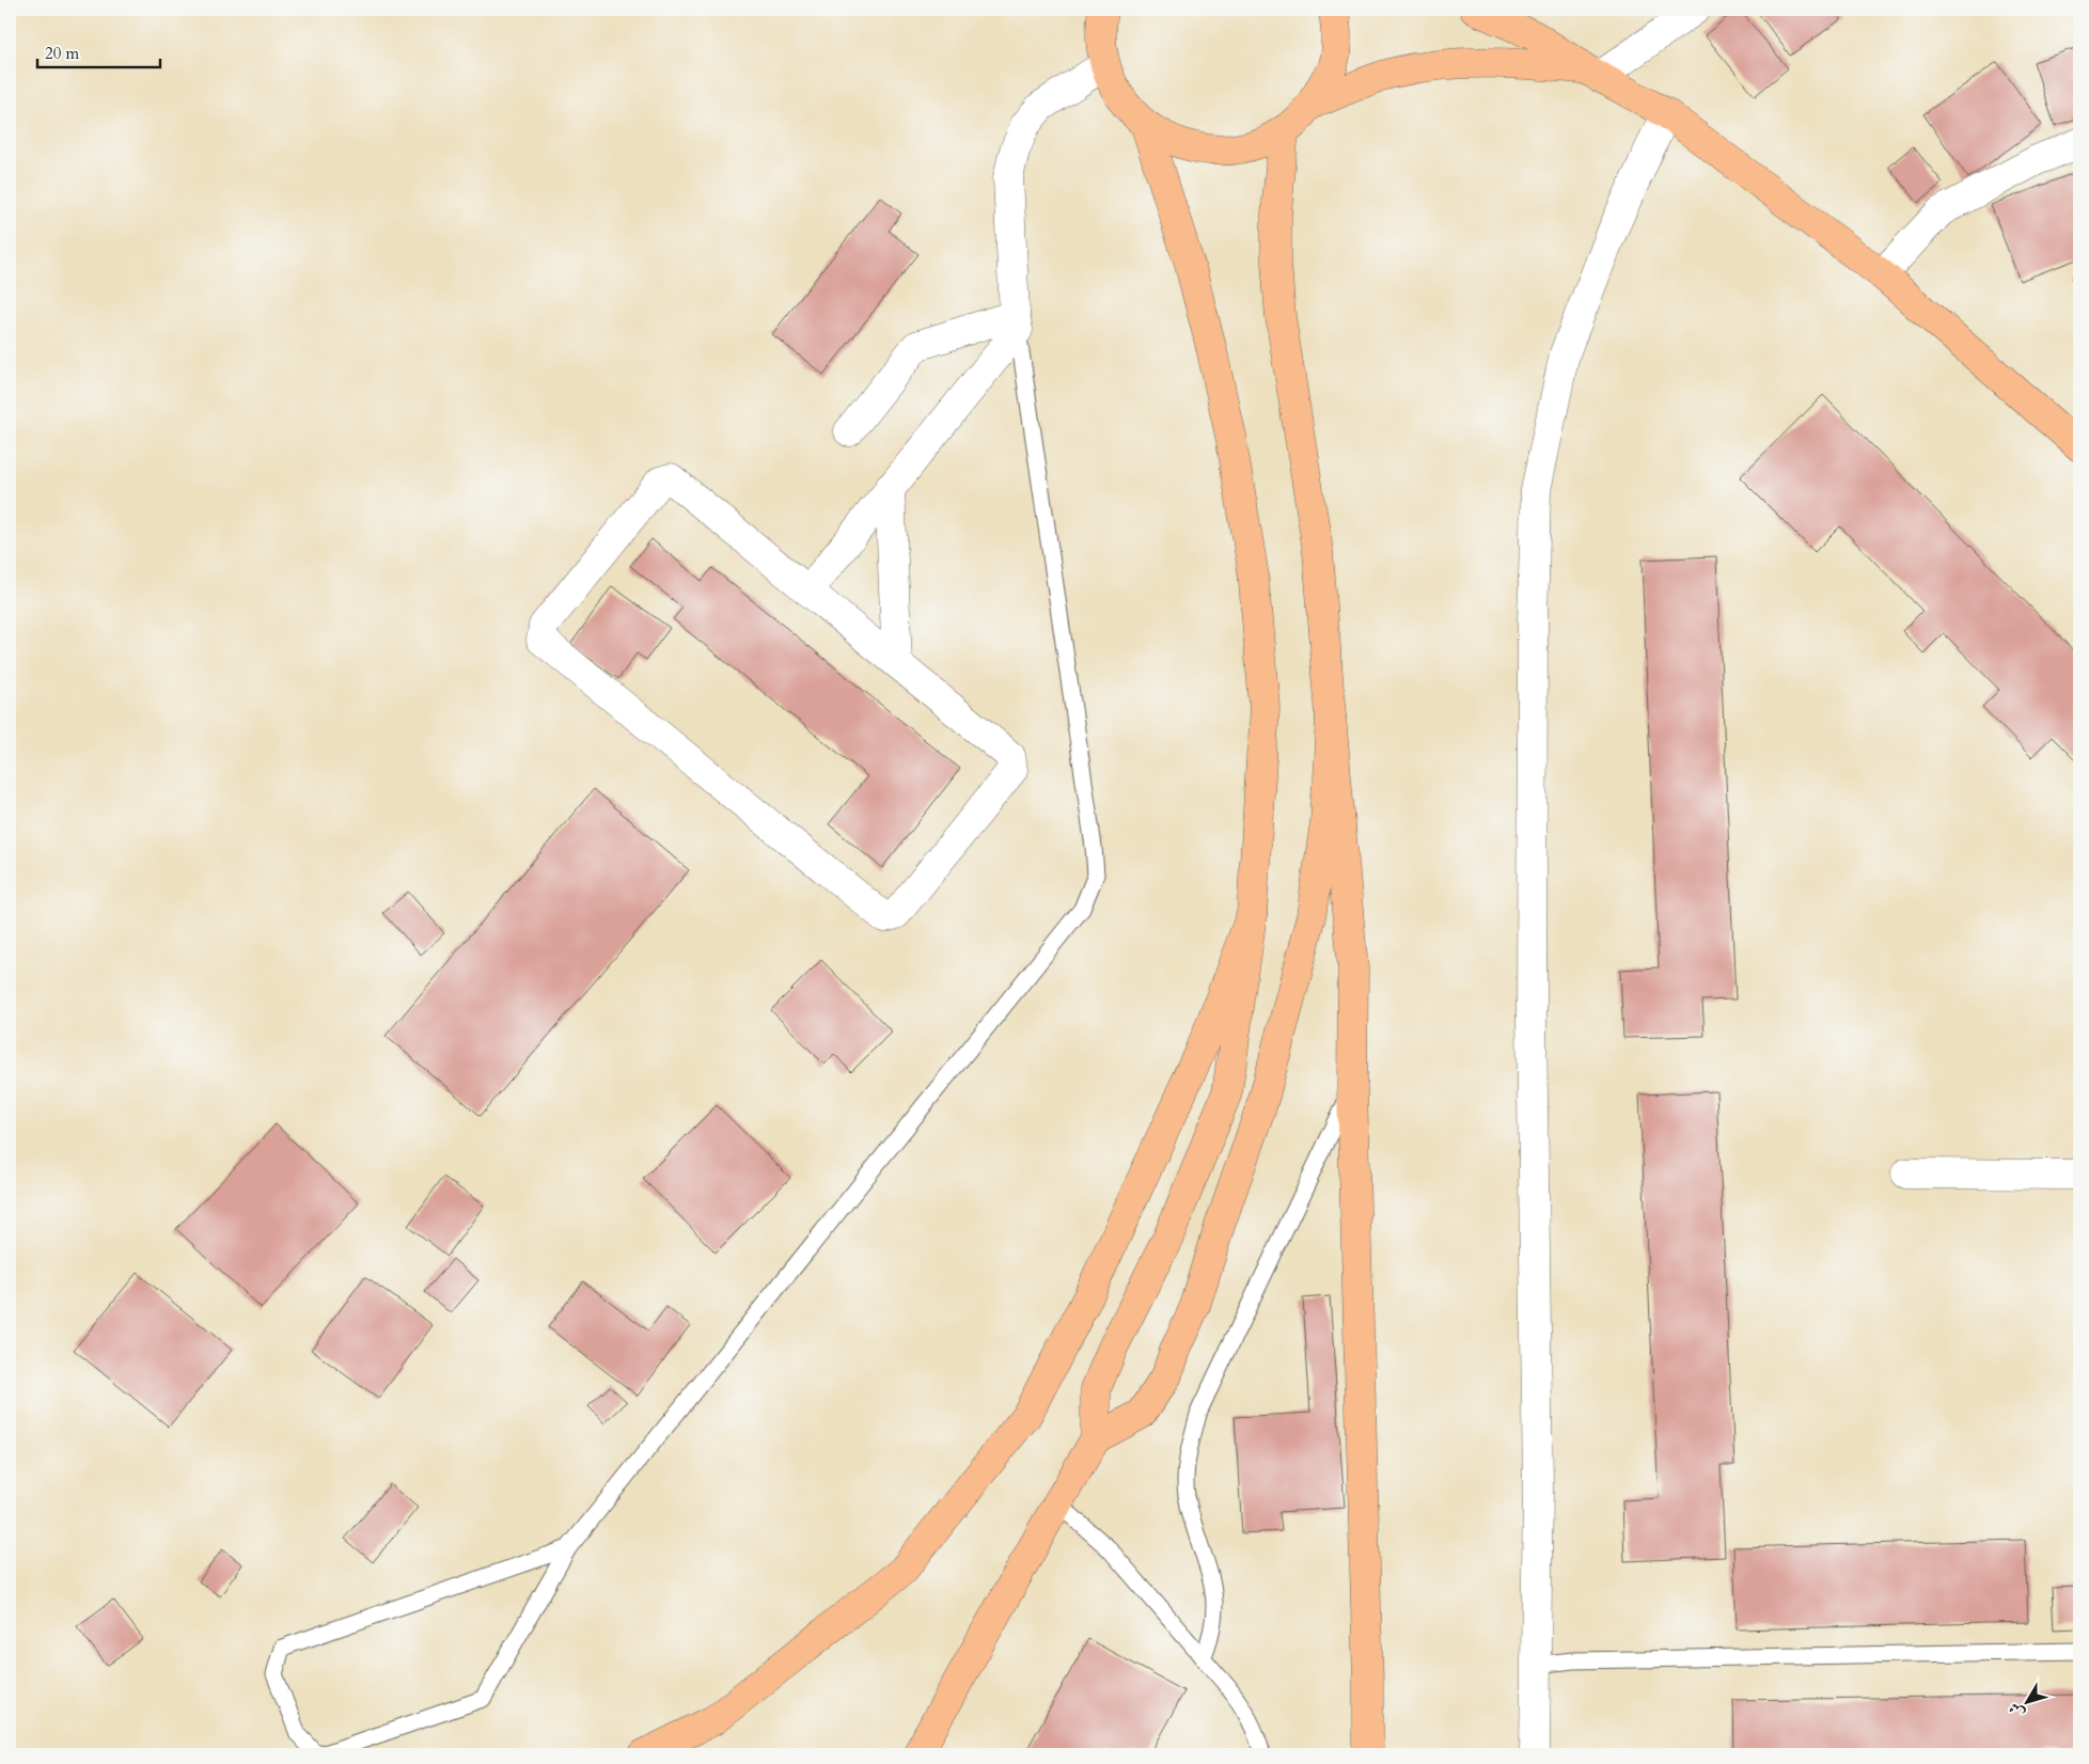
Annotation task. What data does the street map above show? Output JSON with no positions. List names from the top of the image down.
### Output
{
  "scale_bar": "20 m",
  "north": "bottom left"
}
